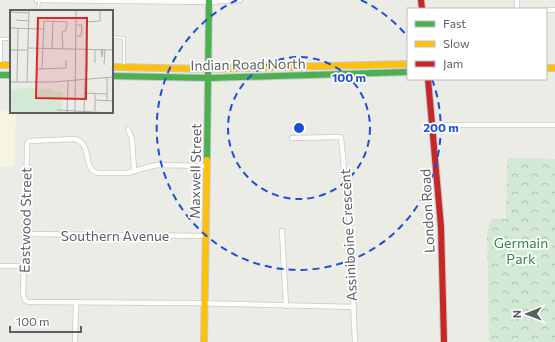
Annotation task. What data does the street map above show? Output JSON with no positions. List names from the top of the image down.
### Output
{
  "streets": {
    "main road": ["Indian Road North", "Maxwell Street", "London Road"],
    "street": ["Eastwood Street", "Southern Avenue", "Assiniboine Crescent"]
  },
  "crossings": [
    ["Indian Road North", "Maxwell Street"],
    ["Maxwell Street", "Southern Avenue"],
    ["Maxwell Street", "Assiniboine Crescent"],
    ["Eastwood Street", "Southern Avenue"],
    ["Eastwood Street", "Assiniboine Crescent"]
  ],
  "parks": ["Germain Park"],
  "legend": ["Fast", "Slow", "Jam"],
  "scale_bar": "100 m",
  "north": "left",
  "rings": ["100 m", "200 m"]
}
